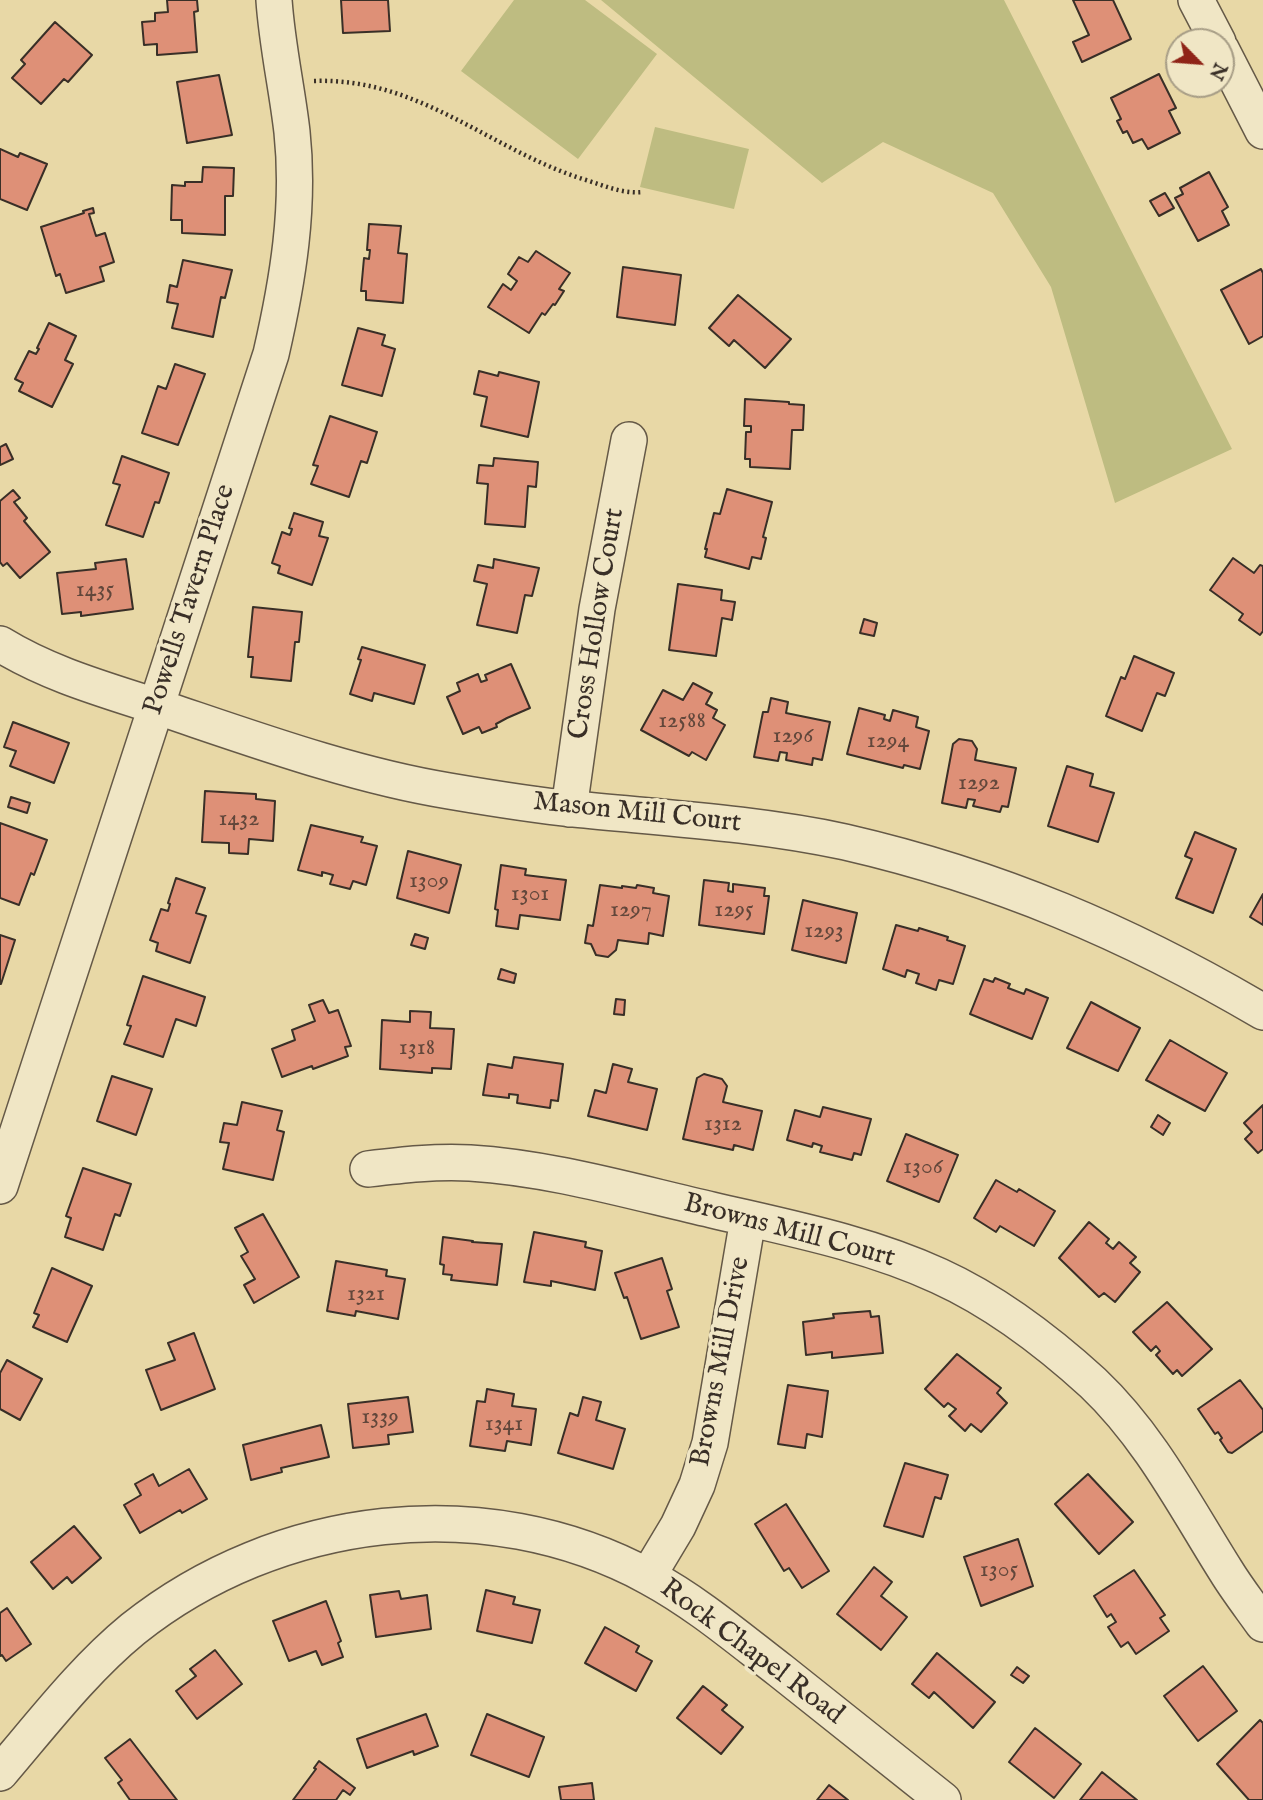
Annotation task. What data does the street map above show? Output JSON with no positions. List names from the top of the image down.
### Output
{
  "streets": {
    "street": [
      "Powells Tavern Place",
      "Cross Hollow Court",
      "Mason Mill Court",
      "Browns Mill Court",
      "Browns Mill Drive",
      "Rock Chapel Road"
    ]
  },
  "crossings": [
    ["Powells Tavern Place", "Mason Mill Court"],
    ["Cross Hollow Court", "Mason Mill Court"],
    ["Browns Mill Court", "Browns Mill Drive"],
    ["Browns Mill Drive", "Rock Chapel Road"]
  ],
  "house_numbers": [
    "1435",
    "12588",
    "1296",
    "1294",
    "1292",
    "1432",
    "1309",
    "1301",
    "1297",
    "1295",
    "1293",
    "1318",
    "1312",
    "1306",
    "1321",
    "1339",
    "1341",
    "1305"
  ],
  "north": "bottom right"
}
